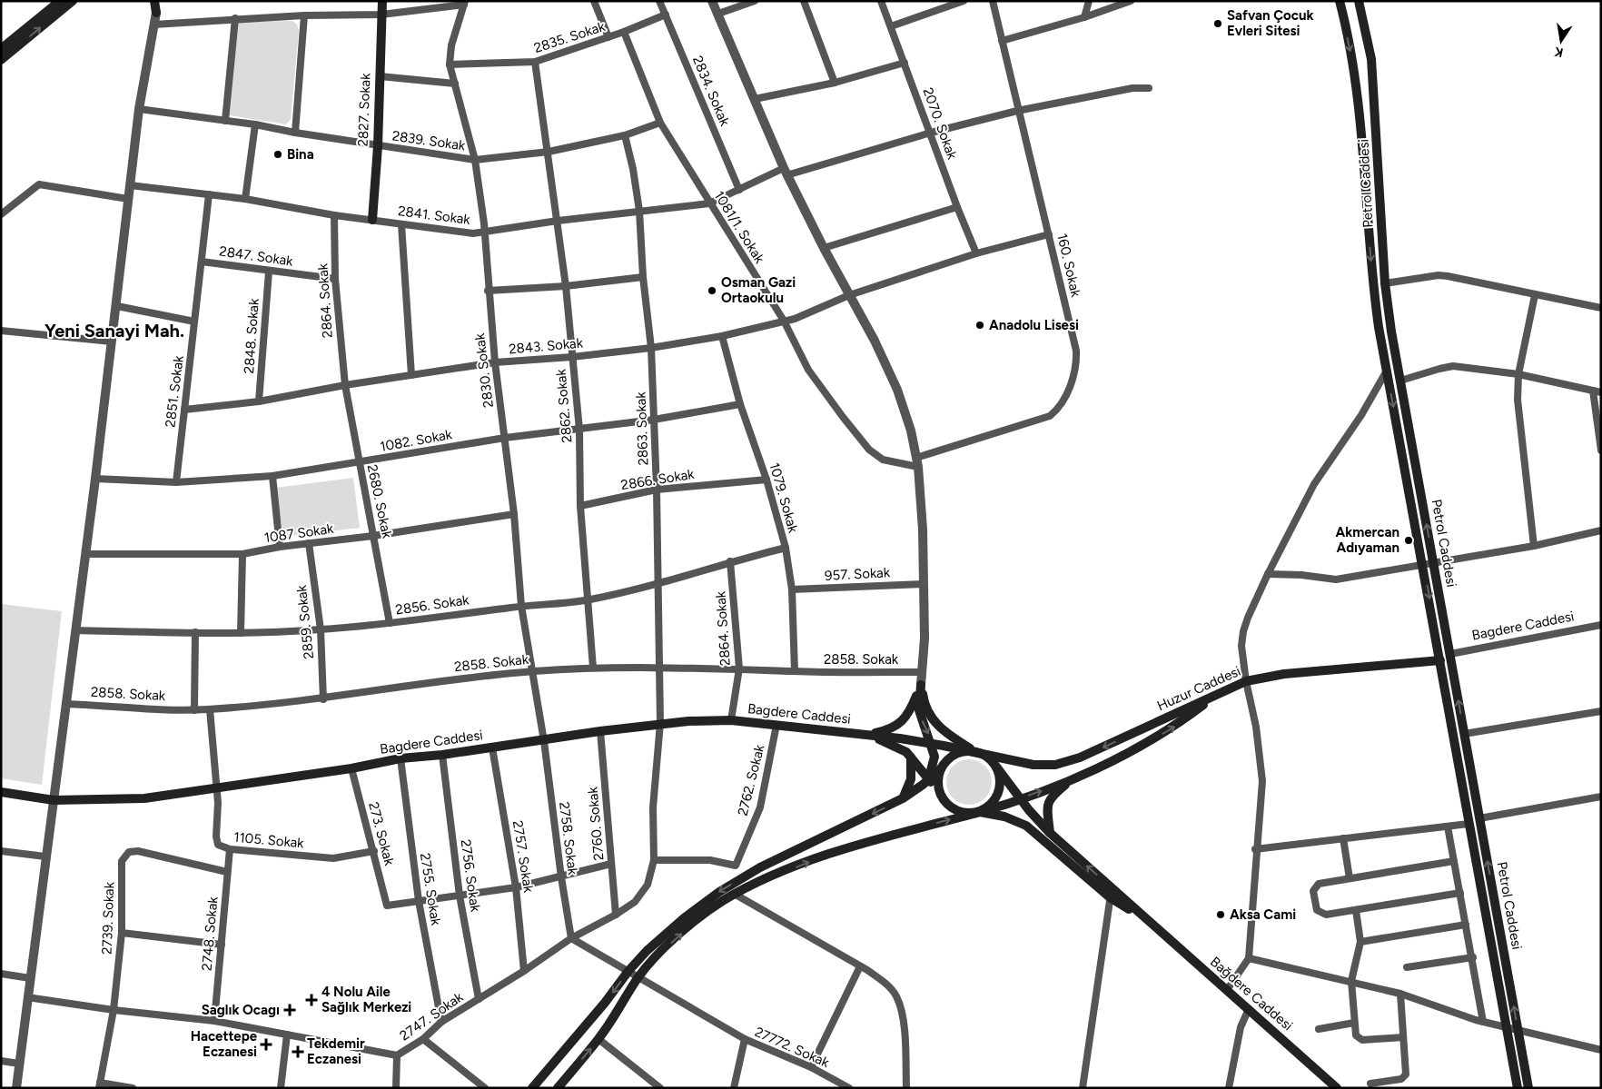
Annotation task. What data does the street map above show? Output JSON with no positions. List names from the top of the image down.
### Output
{
  "streets": {
    "main road": [
      "2827. Sokak",
      "Petrol Caddesi",
      "Bagdere Caddesi",
      "Huzur Caddesi",
      "Bağdere Caddesi"
    ],
    "street": [
      "2835. Sokak",
      "2834. Sokak",
      "2070. Sokak",
      "2839. Sokak",
      "2841. Sokak",
      "1081/1. Sokak",
      "2847. Sokak",
      "160. Sokak",
      "2864. Sokak",
      "2848. Sokak",
      "2843. Sokak",
      "2830. Sokak",
      "2851. Sokak",
      "2862. Sokak",
      "2863. Sokak",
      "1082. Sokak",
      "2866. Sokak",
      "1079. Sokak",
      "2680. Sokak",
      "1087 Sokak",
      "957. Sokak",
      "2856. Sokak",
      "2859. Sokak",
      "2858. Sokak",
      "2762. Sokak",
      "2760. Sokak",
      "273. Sokak",
      "2758. Sokak",
      "1105. Sokak",
      "2757. Sokak",
      "2756. Sokak",
      "2755. Sokak",
      "2739. Sokak",
      "2748. Sokak",
      "2747. Sokak",
      "27772. Sokak"
    ]
  },
  "crossings": [
    ["2835. Sokak", "2834. Sokak"],
    ["2835. Sokak", "1081/1. Sokak"],
    ["2835. Sokak", "2830. Sokak"],
    ["2835. Sokak", "2862. Sokak"],
    ["2834. Sokak", "2841. Sokak"],
    ["2827. Sokak", "2839. Sokak"],
    ["2827. Sokak", "2841. Sokak"],
    ["2070. Sokak", "2841. Sokak"],
    ["2070. Sokak", "2843. Sokak"],
    ["2839. Sokak", "1081/1. Sokak"],
    ["2839. Sokak", "2830. Sokak"],
    ["2839. Sokak", "2862. Sokak"],
    ["2839. Sokak", "2863. Sokak"],
    ["Petrol Caddesi", "Bagdere Caddesi"],
    ["2841. Sokak", "1081/1. Sokak"],
    ["2841. Sokak", "160. Sokak"],
    ["2841. Sokak", "2864. Sokak"],
    ["2841. Sokak", "2830. Sokak"],
    ["2841. Sokak", "2851. Sokak"],
    ["2841. Sokak", "2862. Sokak"],
    ["2841. Sokak", "2863. Sokak"],
    ["1081/1. Sokak", "160. Sokak"],
    ["1081/1. Sokak", "2843. Sokak"],
    ["2847. Sokak", "2864. Sokak"],
    ["2847. Sokak", "2848. Sokak"],
    ["2847. Sokak", "2851. Sokak"],
    ["160. Sokak", "2843. Sokak"],
    ["2864. Sokak", "2843. Sokak"],
    ["2864. Sokak", "2680. Sokak"],
    ["2864. Sokak", "2856. Sokak"],
    ["2864. Sokak", "Bagdere Caddesi"],
    ["2864. Sokak", "2858. Sokak"],
    ["2848. Sokak", "2843. Sokak"],
    ["2843. Sokak", "2830. Sokak"],
    ["2843. Sokak", "2851. Sokak"],
    ["2843. Sokak", "2862. Sokak"],
    ["2843. Sokak", "2863. Sokak"],
    ["2843. Sokak", "1079. Sokak"],
    ["2843. Sokak", "2680. Sokak"],
    ["2830. Sokak", "1082. Sokak"],
    ["2830. Sokak", "1087 Sokak"],
    ["2830. Sokak", "2856. Sokak"],
    ["2830. Sokak", "Bagdere Caddesi"],
    ["2830. Sokak", "2858. Sokak"],
    ["2830. Sokak", "2758. Sokak"],
    ["2851. Sokak", "1082. Sokak"],
    ["2862. Sokak", "1082. Sokak"],
    ["2862. Sokak", "2866. Sokak"],
    ["2862. Sokak", "2856. Sokak"],
    ["2862. Sokak", "2858. Sokak"],
    ["2863. Sokak", "1082. Sokak"],
    ["2863. Sokak", "2866. Sokak"],
    ["2863. Sokak", "2856. Sokak"],
    ["2863. Sokak", "Bagdere Caddesi"],
    ["2863. Sokak", "2858. Sokak"],
    ["1082. Sokak", "1079. Sokak"],
    ["1082. Sokak", "2680. Sokak"],
    ["2866. Sokak", "1079. Sokak"],
    ["1079. Sokak", "957. Sokak"],
    ["1079. Sokak", "2856. Sokak"],
    ["1079. Sokak", "2858. Sokak"],
    ["2680. Sokak", "1087 Sokak"],
    ["2680. Sokak", "2856. Sokak"],
    ["1087 Sokak", "2859. Sokak"],
    ["2856. Sokak", "2859. Sokak"],
    ["2859. Sokak", "2858. Sokak"],
    ["Bagdere Caddesi", "2762. Sokak"],
    ["Bagdere Caddesi", "2760. Sokak"],
    ["Bagdere Caddesi", "273. Sokak"],
    ["Bagdere Caddesi", "2758. Sokak"],
    ["Bagdere Caddesi", "1105. Sokak"],
    ["Bagdere Caddesi", "2757. Sokak"],
    ["Bagdere Caddesi", "2756. Sokak"],
    ["Bagdere Caddesi", "2755. Sokak"],
    ["Huzur Caddesi", "Bağdere Caddesi"],
    ["2760. Sokak", "2747. Sokak"],
    ["273. Sokak", "1105. Sokak"],
    ["273. Sokak", "2755. Sokak"],
    ["2758. Sokak", "2747. Sokak"],
    ["1105. Sokak", "2748. Sokak"],
    ["2757. Sokak", "2747. Sokak"],
    ["2756. Sokak", "2747. Sokak"],
    ["2755. Sokak", "2747. Sokak"],
    ["2739. Sokak", "2748. Sokak"],
    ["2739. Sokak", "2747. Sokak"],
    ["2748. Sokak", "2747. Sokak"]
  ],
  "districts": ["Yeni Sanayi Mah."],
  "places": {
    "other": [
      "Safvan Çocuk Evleri Sitesi",
      "Bina",
      "Osman Gazi Ortaokulu",
      "Anadolu Lisesi",
      "Akmercan Adıyaman",
      "Aksa Cami"
    ],
    "health": [
      "4 Nolu Aile Sağlık Merkezi",
      "Saglık Ocagı",
      "Hacettepe Eczanesi",
      "Tekdemir Eczanesi"
    ]
  },
  "north": "bottom"
}
